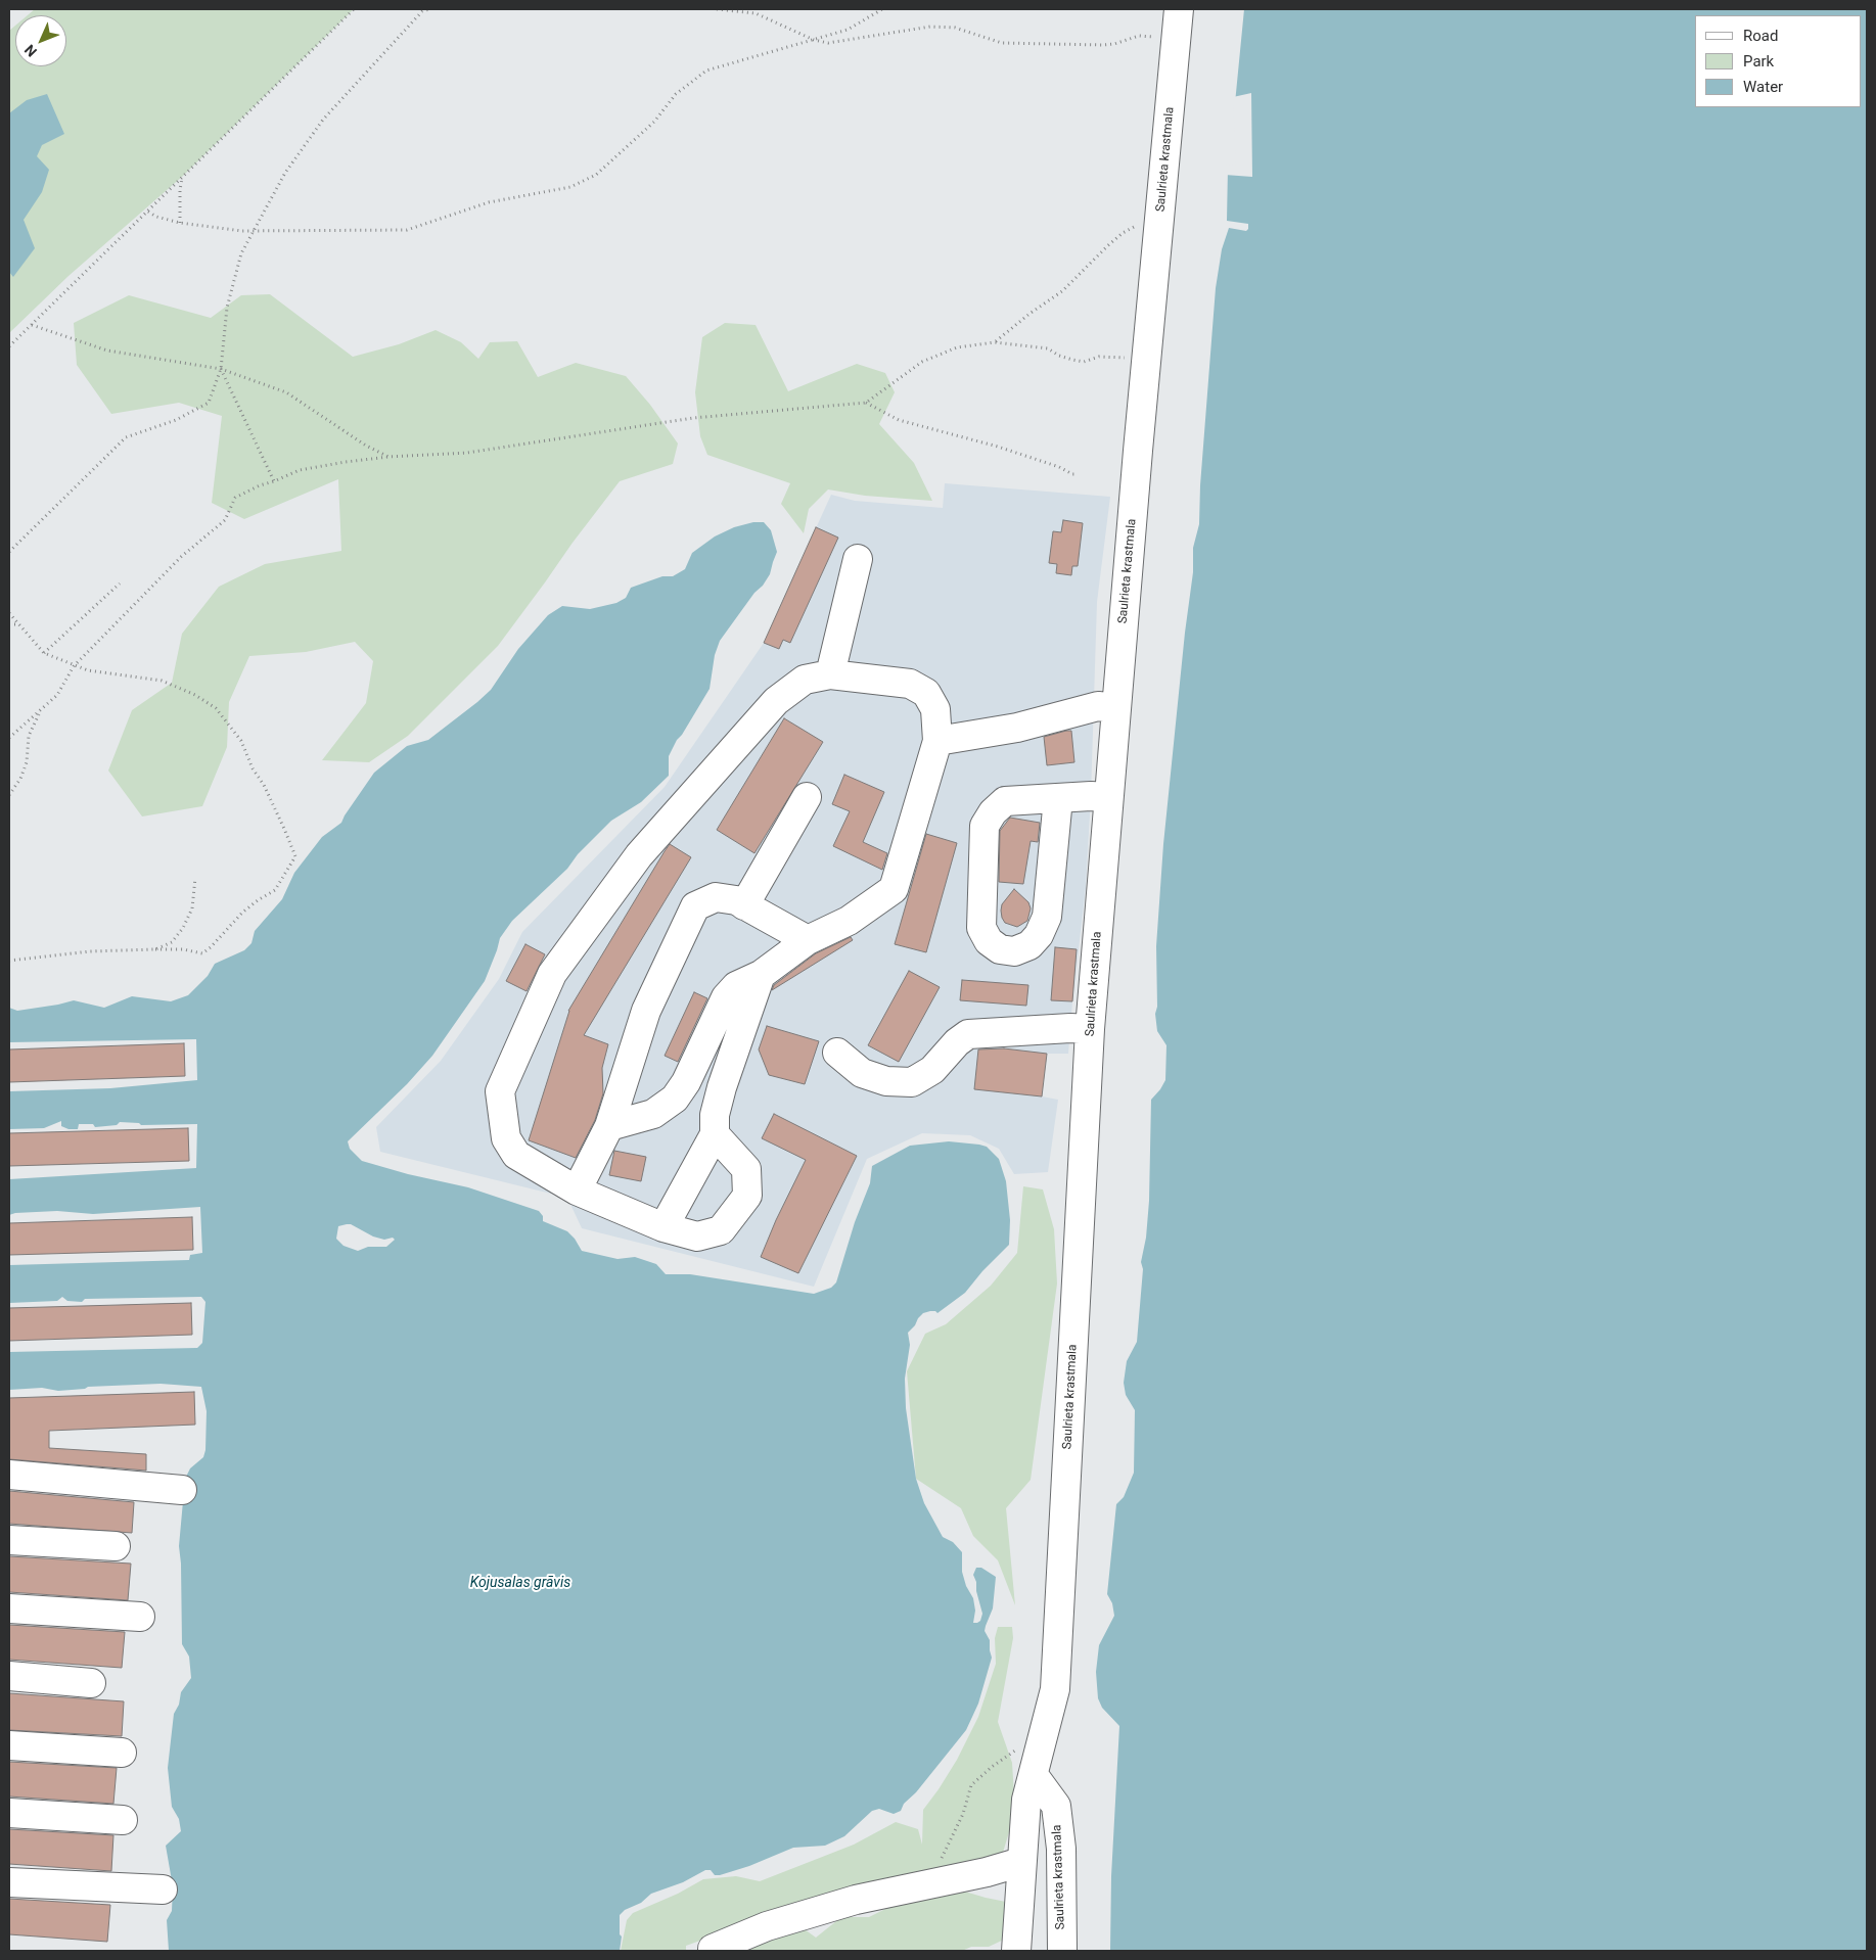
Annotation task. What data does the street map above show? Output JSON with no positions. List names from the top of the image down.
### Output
{
  "streets": {
    "street": ["Saulrieta krastmala"]
  },
  "water": ["Kojusalas grāvis"],
  "legend": ["Road", "Park", "Water"],
  "north": "bottom left"
}
